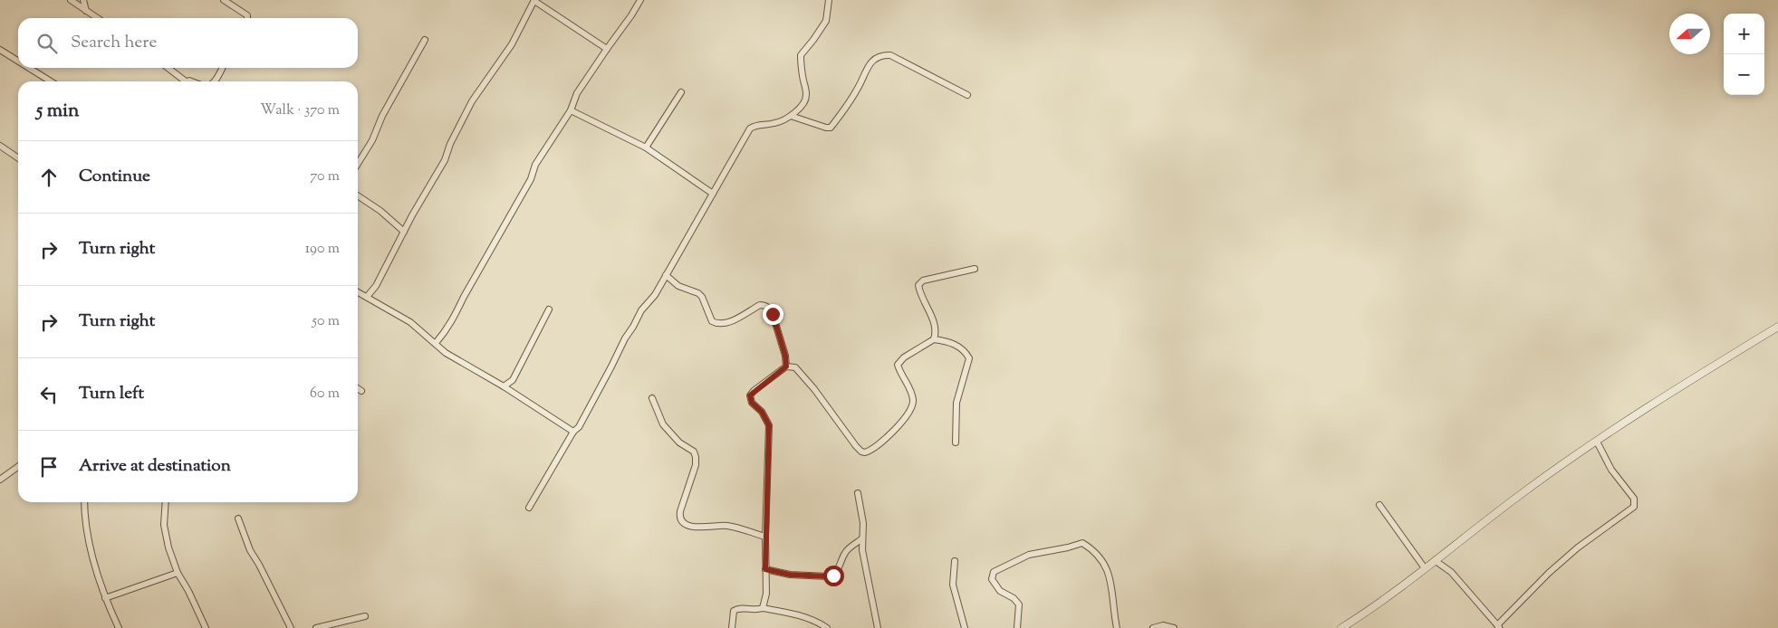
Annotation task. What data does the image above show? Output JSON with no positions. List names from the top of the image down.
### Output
{
  "north": "left",
  "page": {
    "map_buttons": ["+", "−"],
    "search": "Search here",
    "heading": ["5 min", "Walk · 370 m"],
    "list": [
      ["Continue", "70 m"],
      ["Turn right", "190 m"],
      ["Turn right", "50 m"],
      ["Turn left", "60 m"],
      "Arrive at destination"
    ]
  }
}
